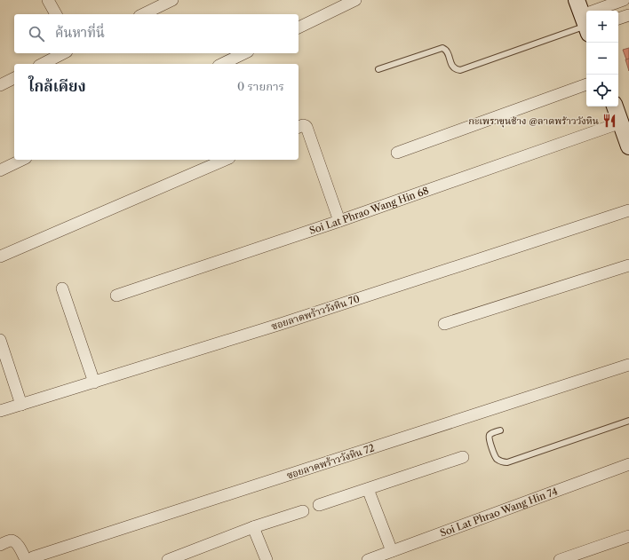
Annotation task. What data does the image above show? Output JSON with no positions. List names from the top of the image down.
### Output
{
  "streets": {
    "street": [
      "Soi Lat Phrao Wang Hin 68",
      "ซอยลาดพร้าววังหิน 70",
      "ซอยลาดพร้าววังหิน 72",
      "Soi Lat Phrao Wang Hin 74"
    ]
  },
  "places": {
    "restaurant": ["กะเพราขุนช้าง @ลาดพร้าววังหิน"]
  },
  "page": {
    "map_buttons": ["+", "−"],
    "search": "ค้นหาที่นี่",
    "heading": ["ใกล้เคียง", "0 รายการ"]
  }
}
